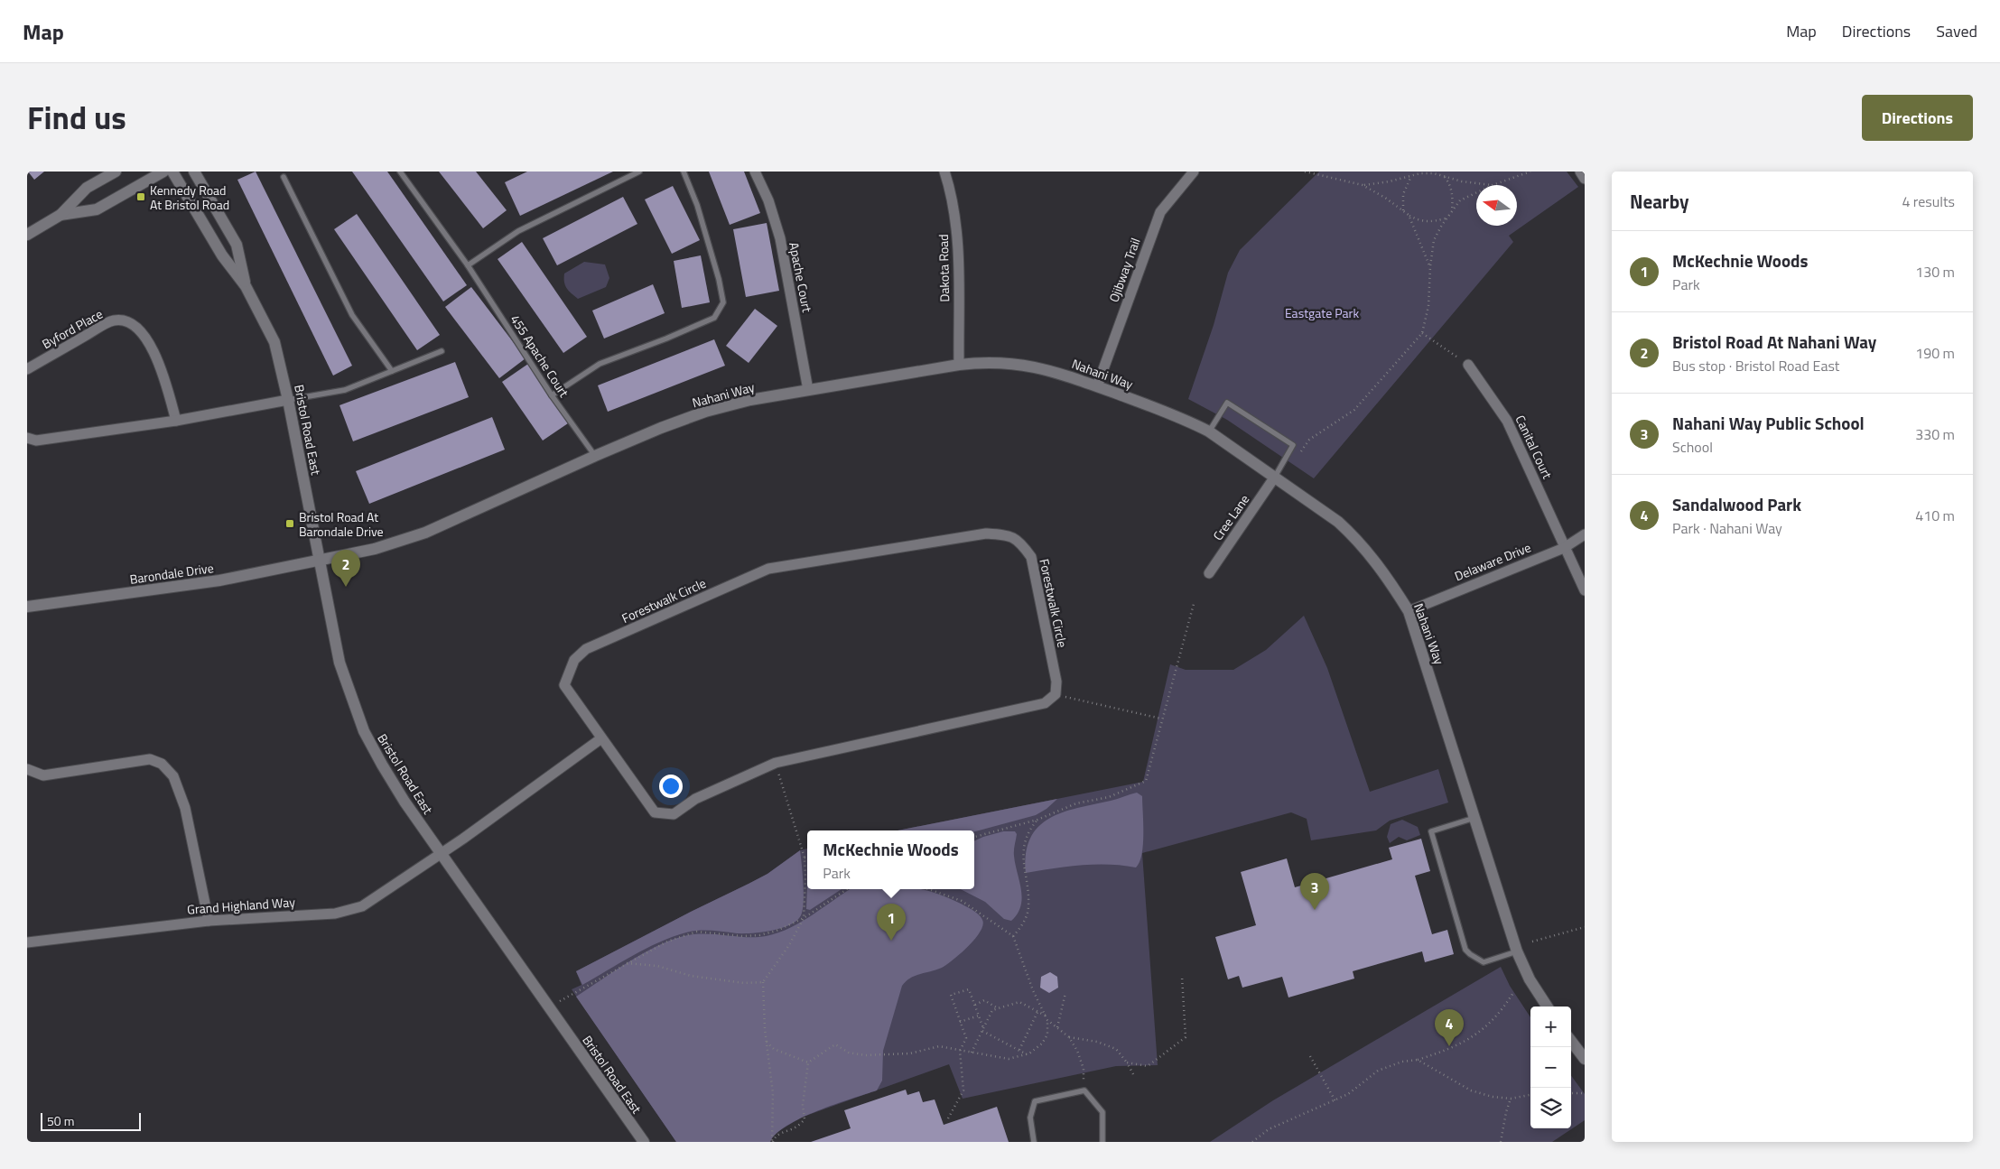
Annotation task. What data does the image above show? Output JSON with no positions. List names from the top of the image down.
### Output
{
  "streets": {
    "street": [
      "Dakota Road",
      "Ojibway Trail",
      "Apache Court",
      "Byford Place",
      "Nahani Way",
      "Bristol Road East",
      "Canital Court",
      "Cree Lane",
      "Delaware Drive",
      "Barondale Drive",
      "Forestwalk Circle",
      "Grand Highland Way"
    ],
    "lane": ["455 Apache Court"]
  },
  "crossings": [
    ["Dakota Road", "Nahani Way"],
    ["Ojibway Trail", "Nahani Way"],
    ["Apache Court", "Nahani Way"],
    ["455 Apache Court", "Nahani Way"],
    ["Nahani Way", "Bristol Road East"],
    ["Nahani Way", "Cree Lane"],
    ["Nahani Way", "Delaware Drive"],
    ["Nahani Way", "Barondale Drive"],
    ["Bristol Road East", "Barondale Drive"],
    ["Bristol Road East", "Grand Highland Way"],
    ["Canital Court", "Delaware Drive"]
  ],
  "parks": ["Eastgate Park"],
  "places": {
    "transit": ["Kennedy Road At Bristol Road", "Bristol Road At Barondale Drive"]
  },
  "scale_bar": "50 m",
  "north": "left",
  "page": {
    "header": "Map",
    "nav": ["Map", "Directions", "Saved"],
    "title": "Find us",
    "buttons": "Directions",
    "heading": ["Nearby", "4 results"],
    "list": [
      {
        "mark": "1",
        "name": "McKechnie Woods",
        "note": "Park",
        "value": "130 m"
      },
      {
        "mark": "2",
        "name": "Bristol Road At Nahani Way",
        "note": "Bus stop · Bristol Road East",
        "value": "190 m"
      },
      {
        "mark": "3",
        "name": "Nahani Way Public School",
        "note": "School",
        "value": "330 m"
      },
      {
        "mark": "4",
        "name": "Sandalwood Park",
        "note": "Park · Nahani Way",
        "value": "410 m"
      }
    ],
    "pins": [
      "2",
      "3",
      "1",
      "4"
    ],
    "popup": ["McKechnie Woods", "Park"],
    "map_buttons": ["+", "−"],
    "scale": "50 m"
  }
}
